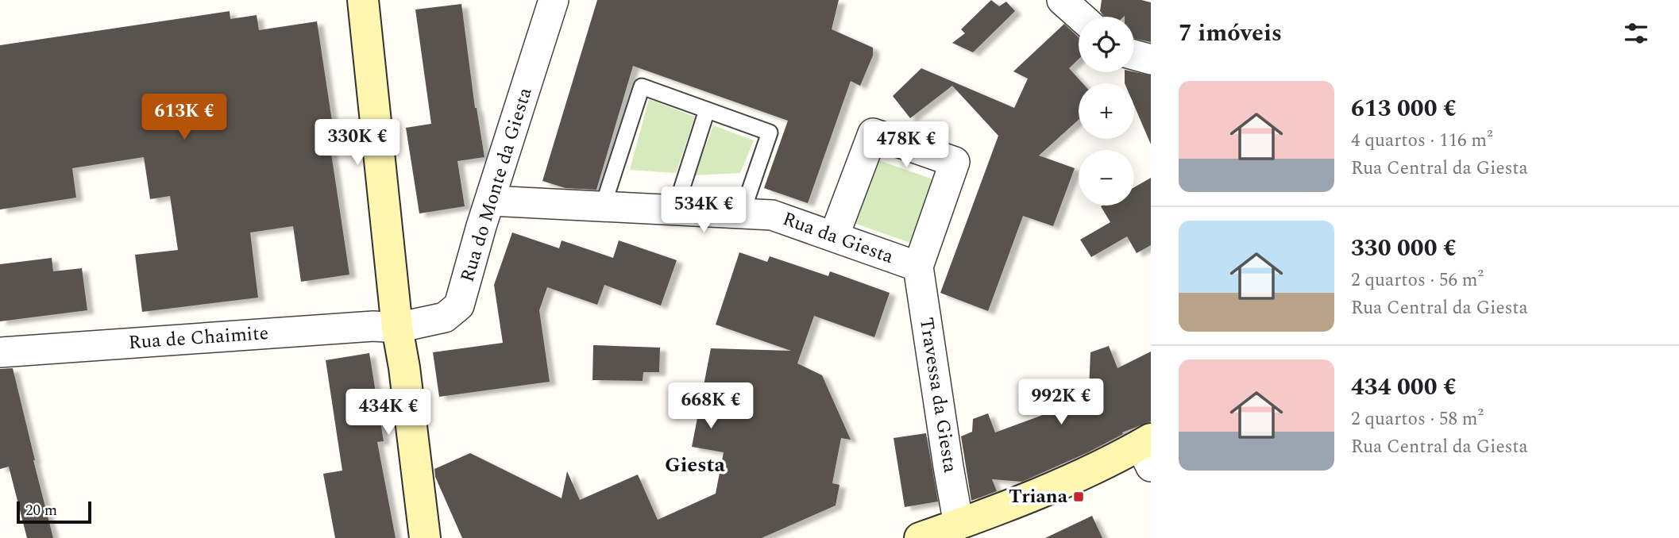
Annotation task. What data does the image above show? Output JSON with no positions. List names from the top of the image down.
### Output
{
  "streets": {
    "street": [
      "Rua do Monte da Giesta",
      "Rua da Giesta",
      "Rua de Chaimite",
      "Travessa da Giesta"
    ]
  },
  "crossings": [
    ["Rua do Monte da Giesta", "Rua da Giesta"],
    ["Rua do Monte da Giesta", "Rua de Chaimite"],
    ["Rua da Giesta", "Travessa da Giesta"]
  ],
  "districts": ["Giesta"],
  "places": {
    "transit": ["Triana"]
  },
  "scale_bar": "20 m",
  "page": {
    "heading": "7 imóveis",
    "map_buttons": ["+", "−"],
    "list": [
      {
        "name": "613 000 €",
        "note": "4 quartos · 116 m² · Rua Central da Giesta"
      },
      {
        "name": "330 000 €",
        "note": "2 quartos · 56 m² · Rua Central da Giesta"
      },
      {
        "name": "434 000 €",
        "note": "2 quartos · 58 m² · Rua Central da Giesta"
      }
    ],
    "price": [
      "613K €",
      "330K €",
      "478K €",
      "534K €",
      "992K €",
      "668K €",
      "434K €"
    ],
    "scale": "20 m"
  }
}
